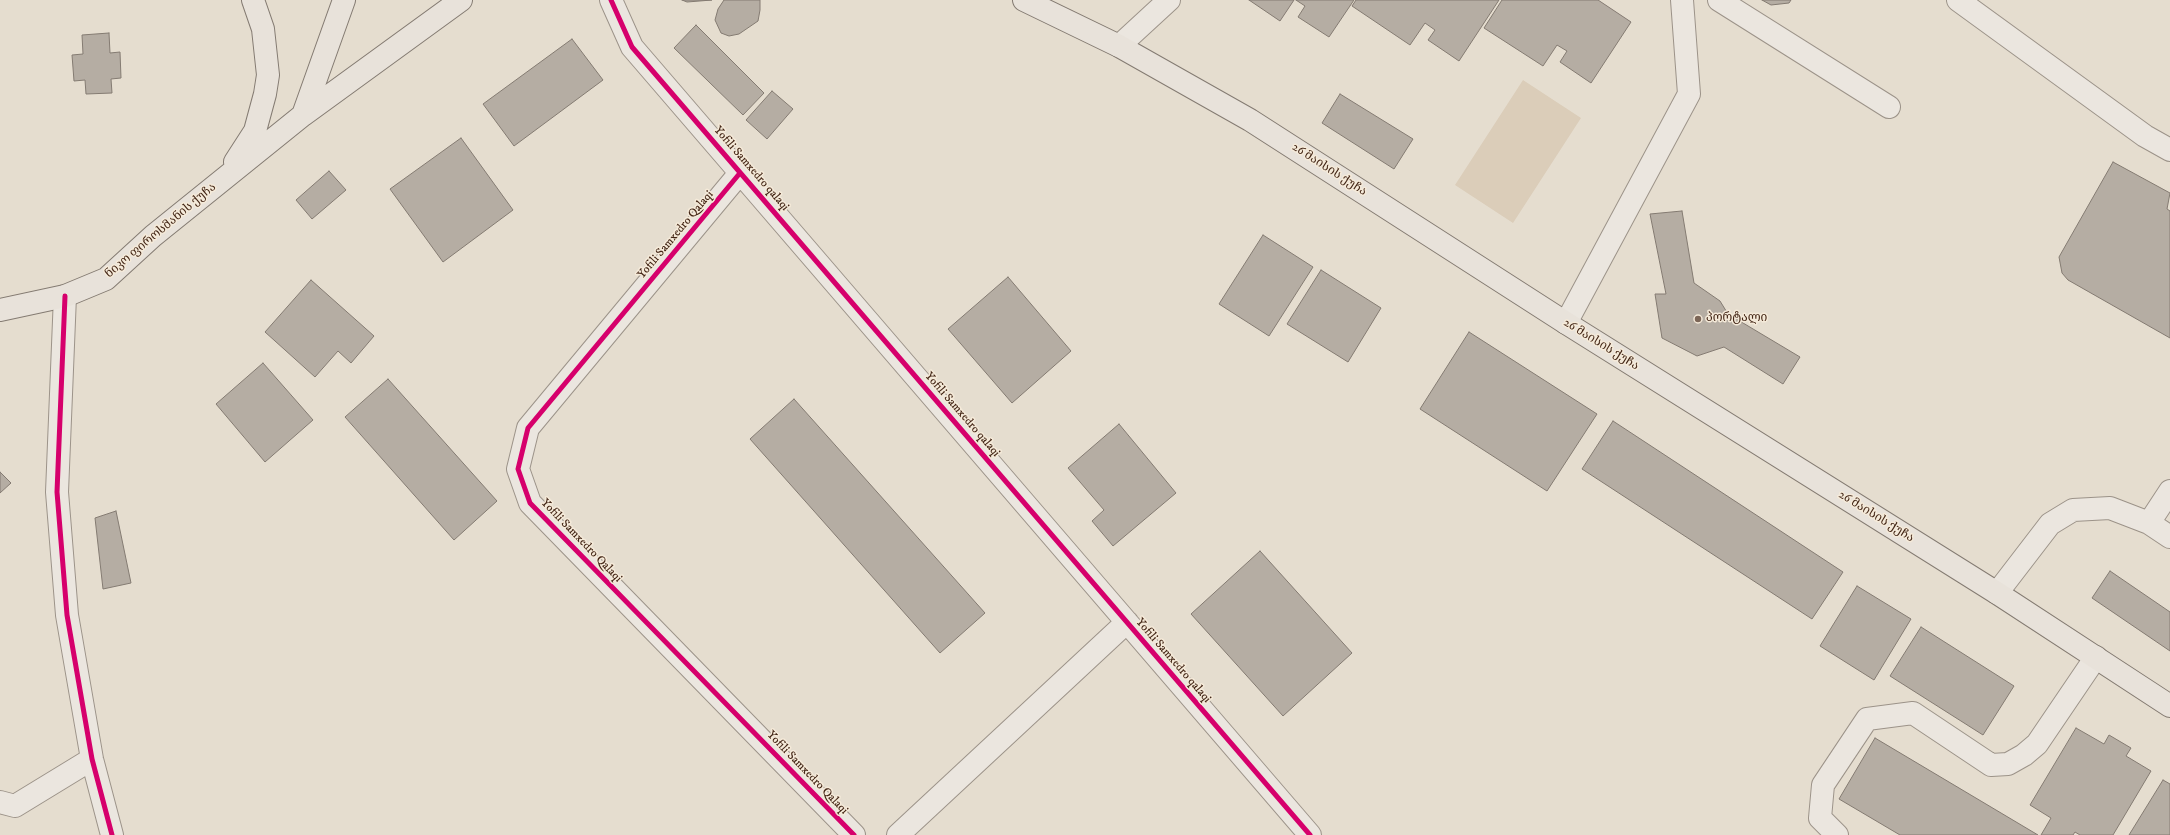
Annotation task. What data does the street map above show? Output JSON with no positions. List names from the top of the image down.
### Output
{
  "streets": {
    "main road": ["26 მაისის ქუჩა", "ნიკო ფიროსმანის ქუჩა"],
    "street": ["Yofili Samxedro qalaqi", "Yofili Samxedro Qalaqi"]
  },
  "crossings": [
    ["Yofili Samxedro qalaqi", "Yofili Samxedro Qalaqi"]
  ],
  "places": ["პორტალი"]
}
